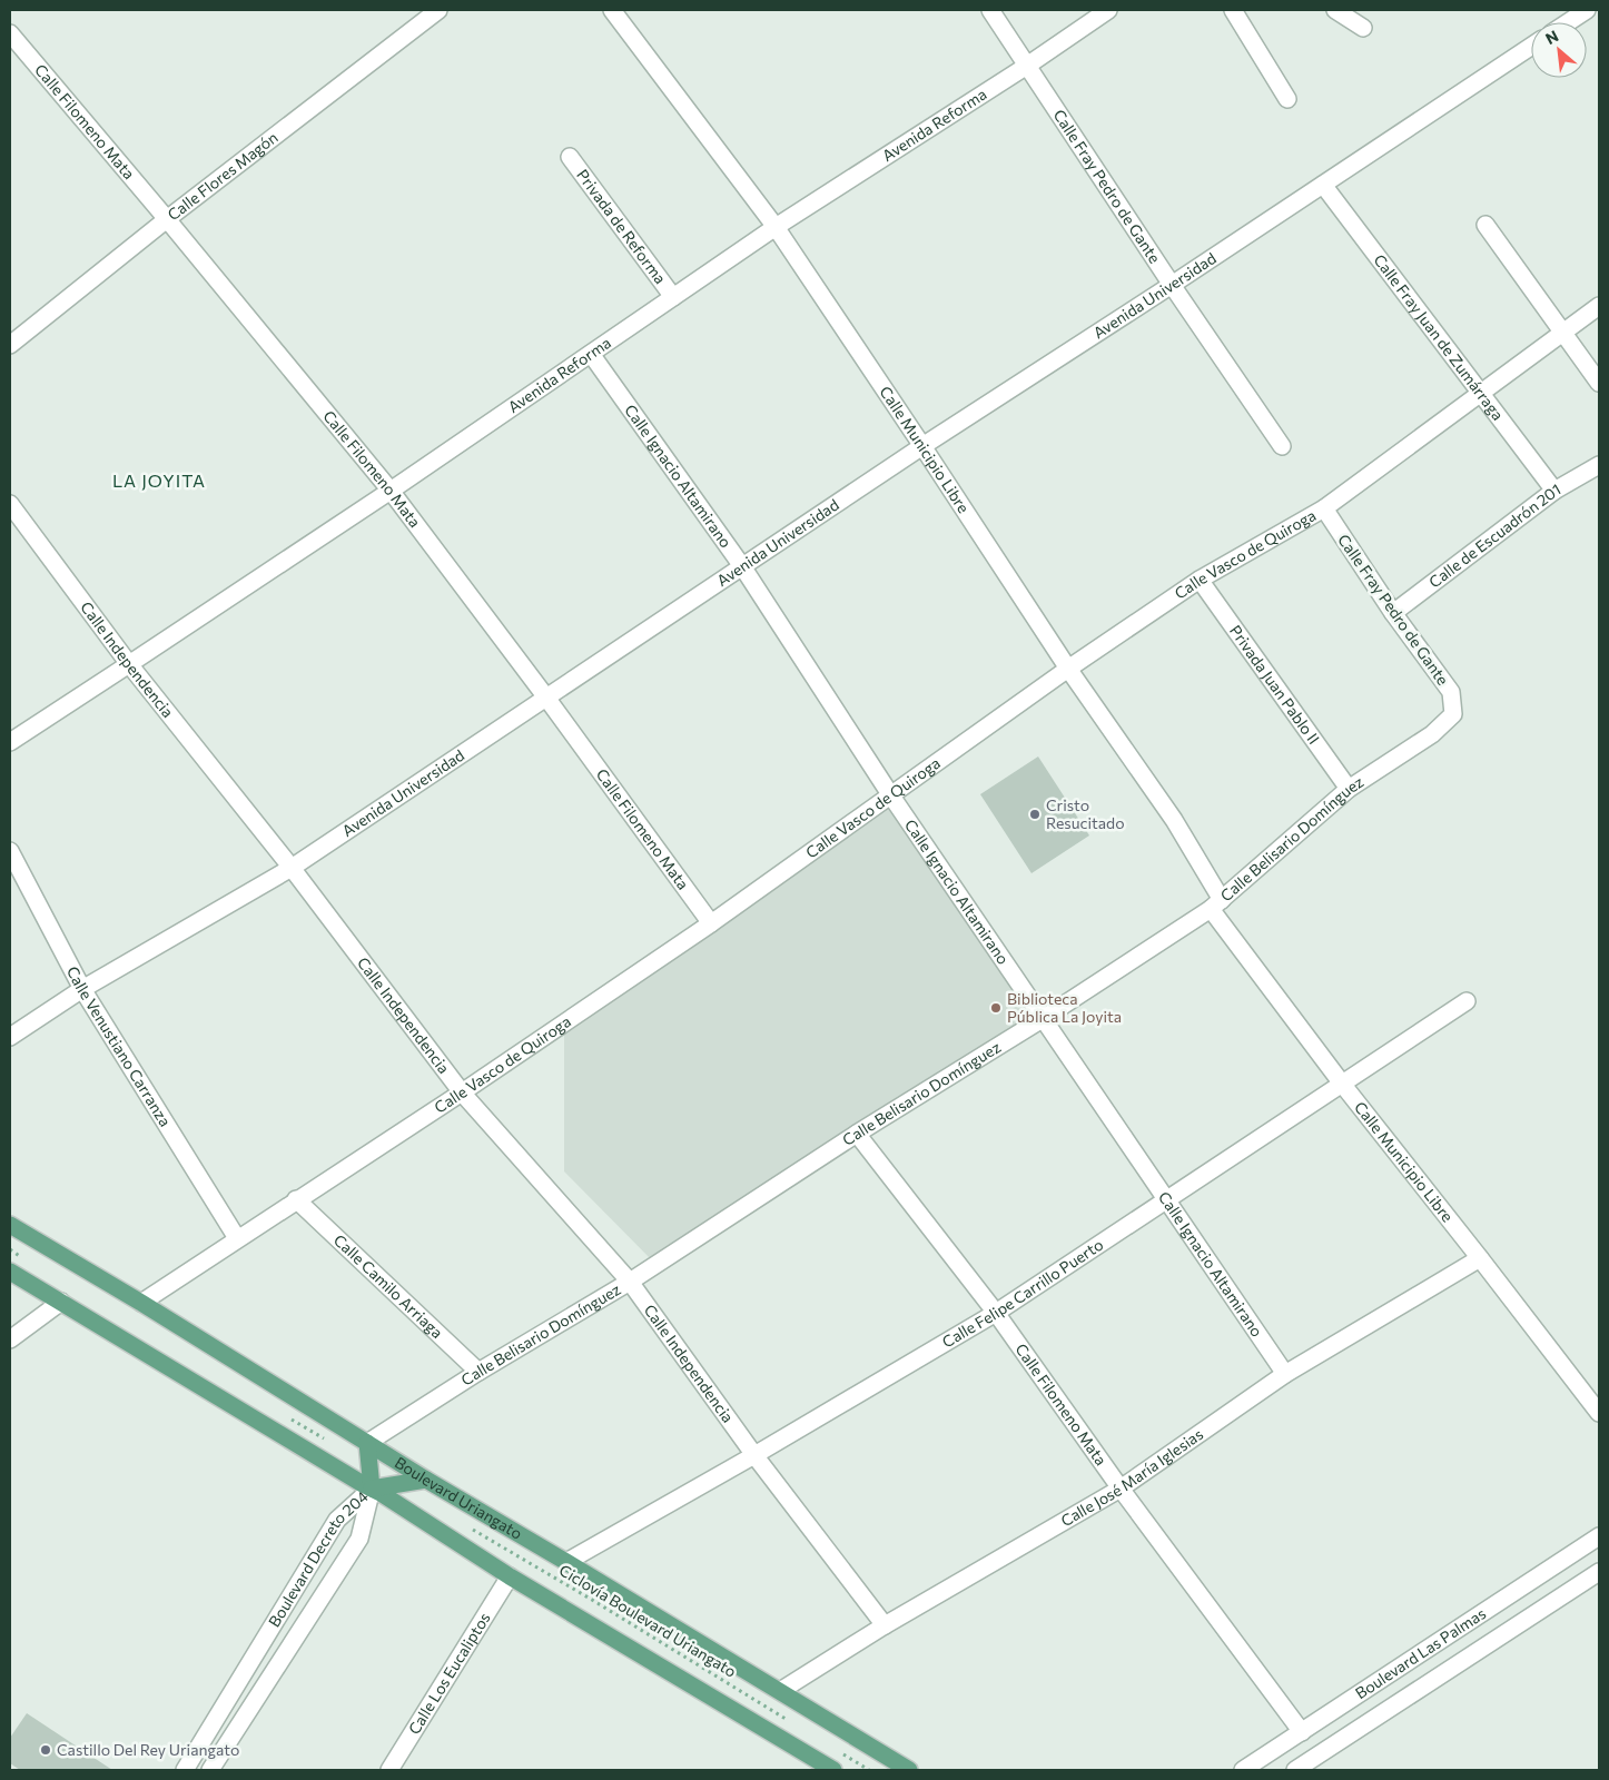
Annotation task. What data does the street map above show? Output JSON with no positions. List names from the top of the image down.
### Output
{
  "streets": {
    "main road": ["Boulevard Uriangato"],
    "street": [
      "Calle Filomeno Mata",
      "Avenida Reforma",
      "Calle Flores Magón",
      "Calle Fray Pedro de Gante",
      "Privada de Reforma",
      "Avenida Universidad",
      "Calle Fray Juan de Zumárraga",
      "Calle Municipio Libre",
      "Calle Ignacio Altamirano",
      "Calle de Escuadrón 201",
      "Calle Vasco de Quiroga",
      "Calle Independencia",
      "Privada Juan Pablo II",
      "Calle Belisario Domínguez",
      "Calle Venustiano Carranza",
      "Calle Camilo Arriaga",
      "Calle Felipe Carrillo Puerto",
      "Calle José María Iglesias",
      "Boulevard Decreto 204",
      "Boulevard Las Palmas",
      "Calle Los Eucaliptos"
    ],
    "path": ["Ciclovía Boulevard Uriangato"]
  },
  "crossings": [
    ["Calle Filomeno Mata", "Avenida Reforma"],
    ["Calle Filomeno Mata", "Calle Flores Magón"],
    ["Calle Filomeno Mata", "Avenida Universidad"],
    ["Calle Filomeno Mata", "Calle Vasco de Quiroga"],
    ["Calle Filomeno Mata", "Calle Belisario Domínguez"],
    ["Calle Filomeno Mata", "Calle Felipe Carrillo Puerto"],
    ["Calle Filomeno Mata", "Calle José María Iglesias"],
    ["Calle Filomeno Mata", "Boulevard Las Palmas"],
    ["Avenida Reforma", "Calle Fray Pedro de Gante"],
    ["Avenida Reforma", "Privada de Reforma"],
    ["Avenida Reforma", "Calle Municipio Libre"],
    ["Avenida Reforma", "Calle Ignacio Altamirano"],
    ["Avenida Reforma", "Calle Independencia"],
    ["Calle Fray Pedro de Gante", "Avenida Universidad"],
    ["Calle Fray Pedro de Gante", "Calle de Escuadrón 201"],
    ["Calle Fray Pedro de Gante", "Calle Vasco de Quiroga"],
    ["Calle Fray Pedro de Gante", "Calle Belisario Domínguez"],
    ["Avenida Universidad", "Calle Fray Juan de Zumárraga"],
    ["Avenida Universidad", "Calle Municipio Libre"],
    ["Avenida Universidad", "Calle Ignacio Altamirano"],
    ["Avenida Universidad", "Calle Independencia"],
    ["Avenida Universidad", "Calle Venustiano Carranza"],
    ["Calle Fray Juan de Zumárraga", "Calle de Escuadrón 201"],
    ["Calle Fray Juan de Zumárraga", "Calle Vasco de Quiroga"],
    ["Calle Municipio Libre", "Calle Vasco de Quiroga"],
    ["Calle Municipio Libre", "Calle Belisario Domínguez"],
    ["Calle Municipio Libre", "Calle Felipe Carrillo Puerto"],
    ["Calle Municipio Libre", "Calle José María Iglesias"],
    ["Calle Ignacio Altamirano", "Calle Vasco de Quiroga"],
    ["Calle Ignacio Altamirano", "Calle Belisario Domínguez"],
    ["Calle Ignacio Altamirano", "Calle Felipe Carrillo Puerto"],
    ["Calle Ignacio Altamirano", "Calle José María Iglesias"],
    ["Calle Vasco de Quiroga", "Calle Independencia"],
    ["Calle Vasco de Quiroga", "Privada Juan Pablo II"],
    ["Calle Vasco de Quiroga", "Calle Venustiano Carranza"],
    ["Calle Vasco de Quiroga", "Calle Camilo Arriaga"],
    ["Calle Vasco de Quiroga", "Boulevard Uriangato"],
    ["Calle Independencia", "Calle Belisario Domínguez"],
    ["Calle Independencia", "Calle Felipe Carrillo Puerto"],
    ["Calle Independencia", "Calle José María Iglesias"],
    ["Privada Juan Pablo II", "Calle Belisario Domínguez"],
    ["Calle Belisario Domínguez", "Calle Camilo Arriaga"],
    ["Calle Belisario Domínguez", "Boulevard Uriangato"],
    ["Calle Felipe Carrillo Puerto", "Boulevard Uriangato"],
    ["Calle José María Iglesias", "Boulevard Uriangato"]
  ],
  "districts": ["LA JOYITA"],
  "places": ["Cristo Resucitado", "Biblioteca Pública La Joyita", "Castillo Del Rey Uriangato"],
  "north": "top left"
}
